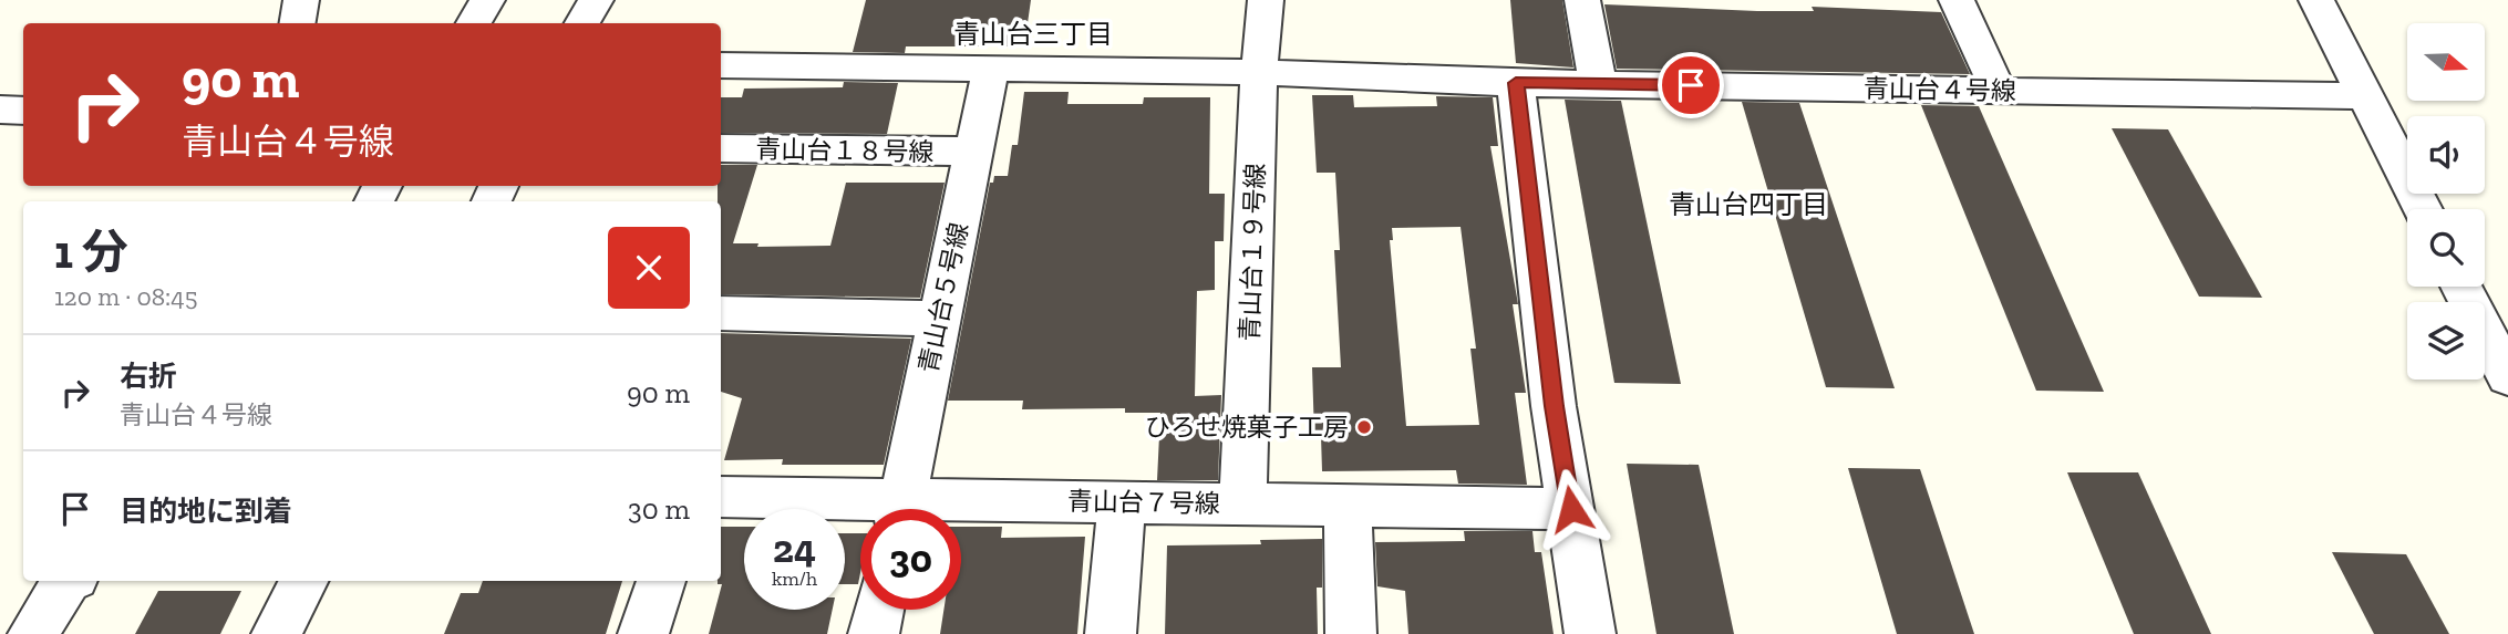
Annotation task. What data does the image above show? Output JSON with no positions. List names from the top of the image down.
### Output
{
  "streets": {
    "street": [
      "青山台４号線",
      "青山台１８号線",
      "青山台１９号線",
      "青山台５号線",
      "青山台７号線"
    ]
  },
  "crossings": [
    ["青山台４号線", "青山台１９号線"],
    ["青山台４号線", "青山台５号線"],
    ["青山台１８号線", "青山台５号線"],
    ["青山台１９号線", "青山台７号線"]
  ],
  "districts": ["青山台三丁目", "青山台四丁目"],
  "places": ["ひろせ焼菓子工房"],
  "north": "right",
  "page": {
    "turn": ["90 m", "青山台４号線"],
    "heading": ["1 分", "120 m · 08:45"],
    "list": [
      {
        "name": "右折",
        "note": "青山台４号線",
        "value": "90 m"
      },
      {
        "name": "目的地に到着",
        "value": "30 m"
      }
    ],
    "speed": "24 km/h",
    "limit": "30"
  }
}
